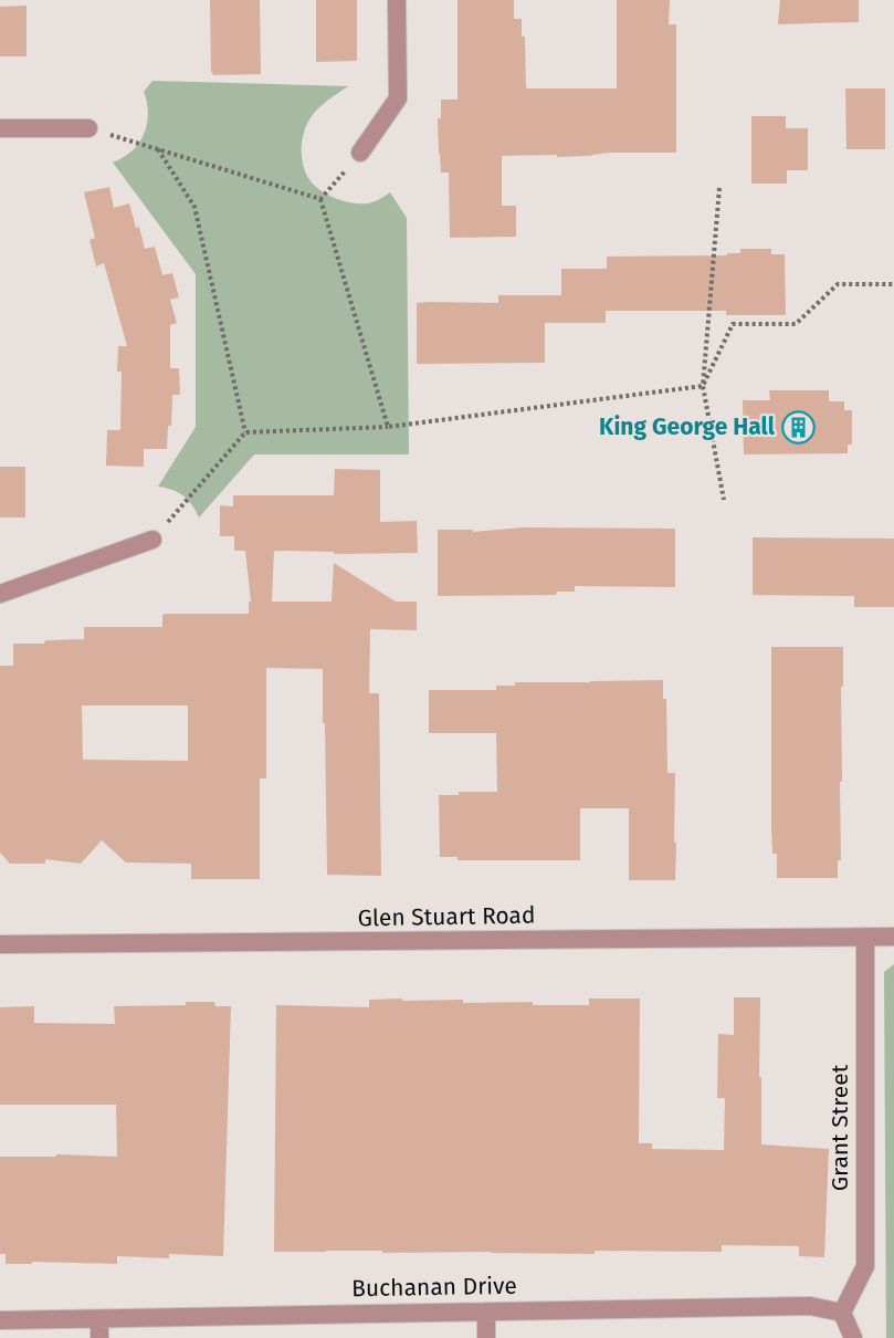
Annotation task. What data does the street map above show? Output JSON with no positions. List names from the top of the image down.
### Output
{
  "streets": {
    "street": ["Glen Stuart Road", "Grant Street", "Buchanan Drive"]
  },
  "crossings": [
    ["Glen Stuart Road", "Grant Street"],
    ["Grant Street", "Buchanan Drive"]
  ],
  "places": {
    "building": ["King George Hall"]
  }
}
